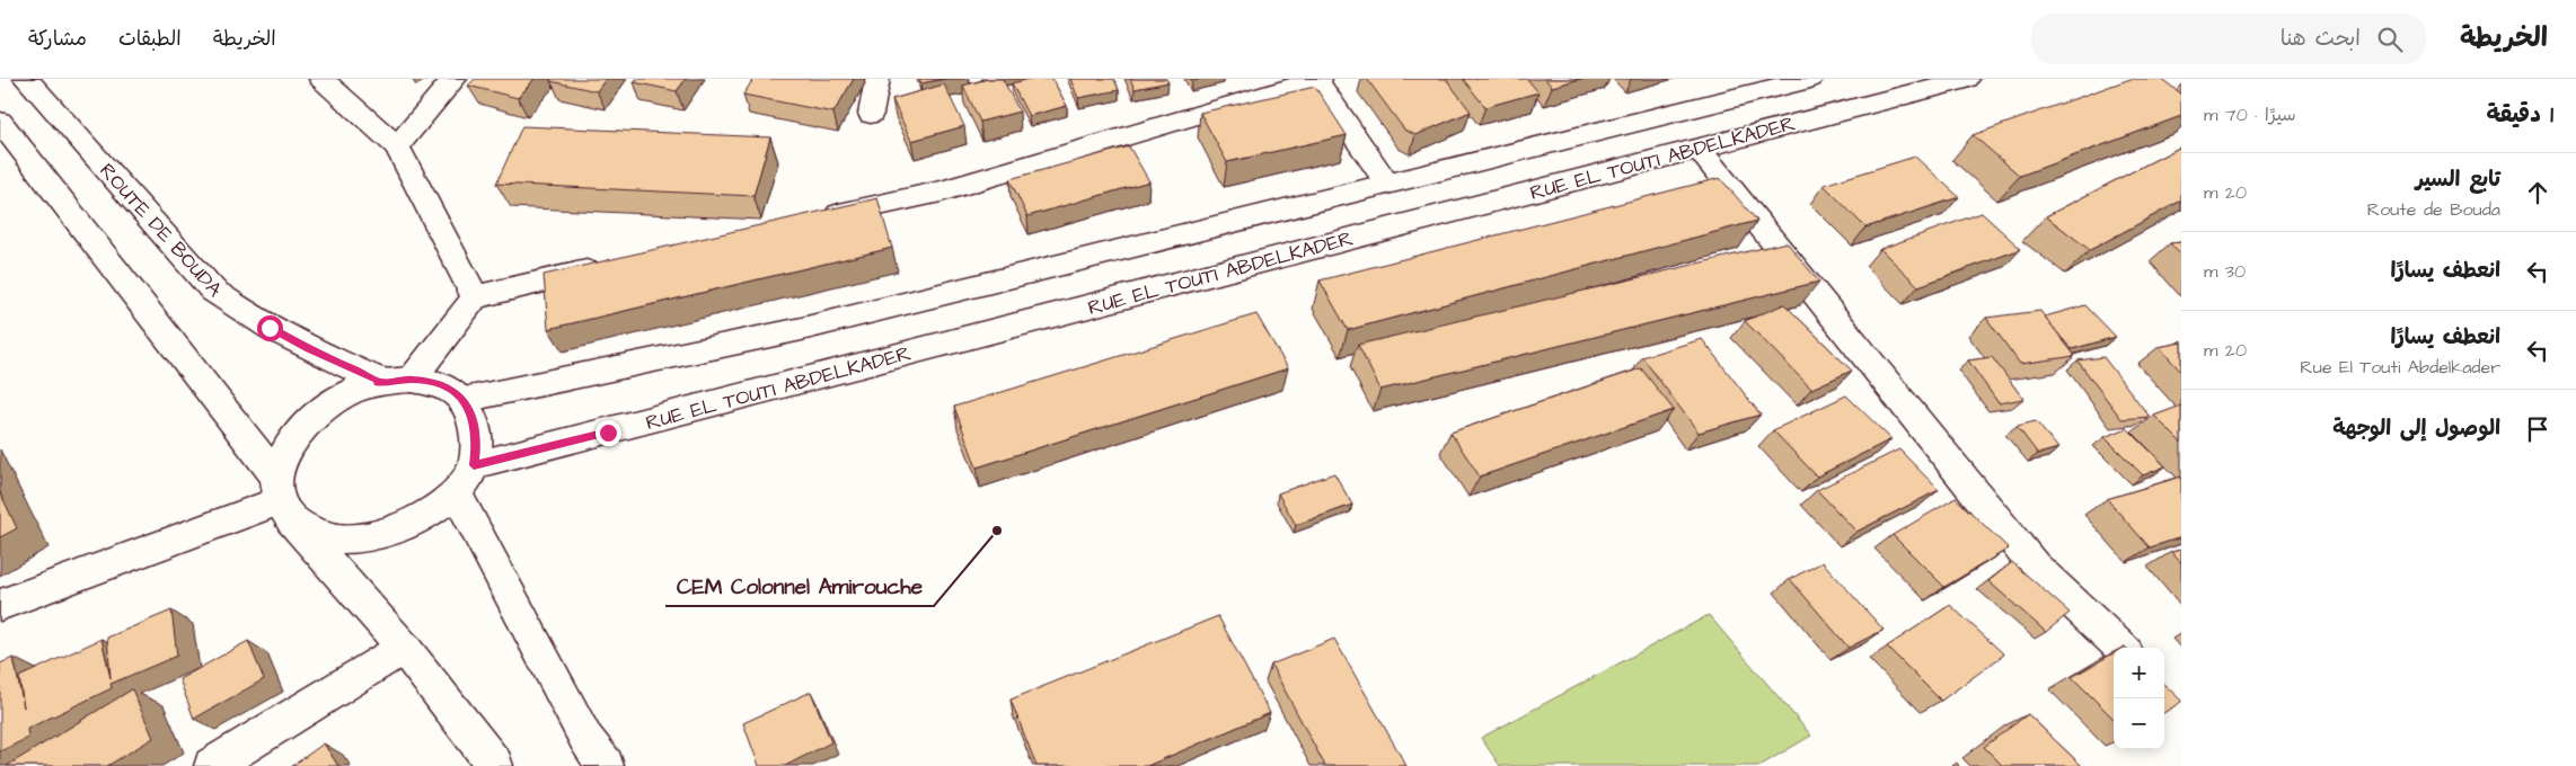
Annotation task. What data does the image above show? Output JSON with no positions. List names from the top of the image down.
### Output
{
  "streets": {
    "street": ["RUE EL TOUTI ABDELKADER", "ROUTE DE BOUDA"]
  },
  "crossings": [
    ["RUE EL TOUTI ABDELKADER", "ROUTE DE BOUDA"]
  ],
  "places": ["CEM Colonnel Amirouche"],
  "page": {
    "header": "الخريطة",
    "search": "ابحث هنا",
    "nav": ["الخريطة", "الطبقات", "مشاركة"],
    "heading": ["1 دقيقة", "سيرًا · 70 m"],
    "list": [
      ["تابع السير", "Route de Bouda", "20 m"],
      ["انعطف يسارًا", "30 m"],
      ["انعطف يسارًا", "Rue El Touti Abdelkader", "20 m"],
      "الوصول إلى الوجهة"
    ],
    "map_buttons": ["+", "−"]
  }
}
